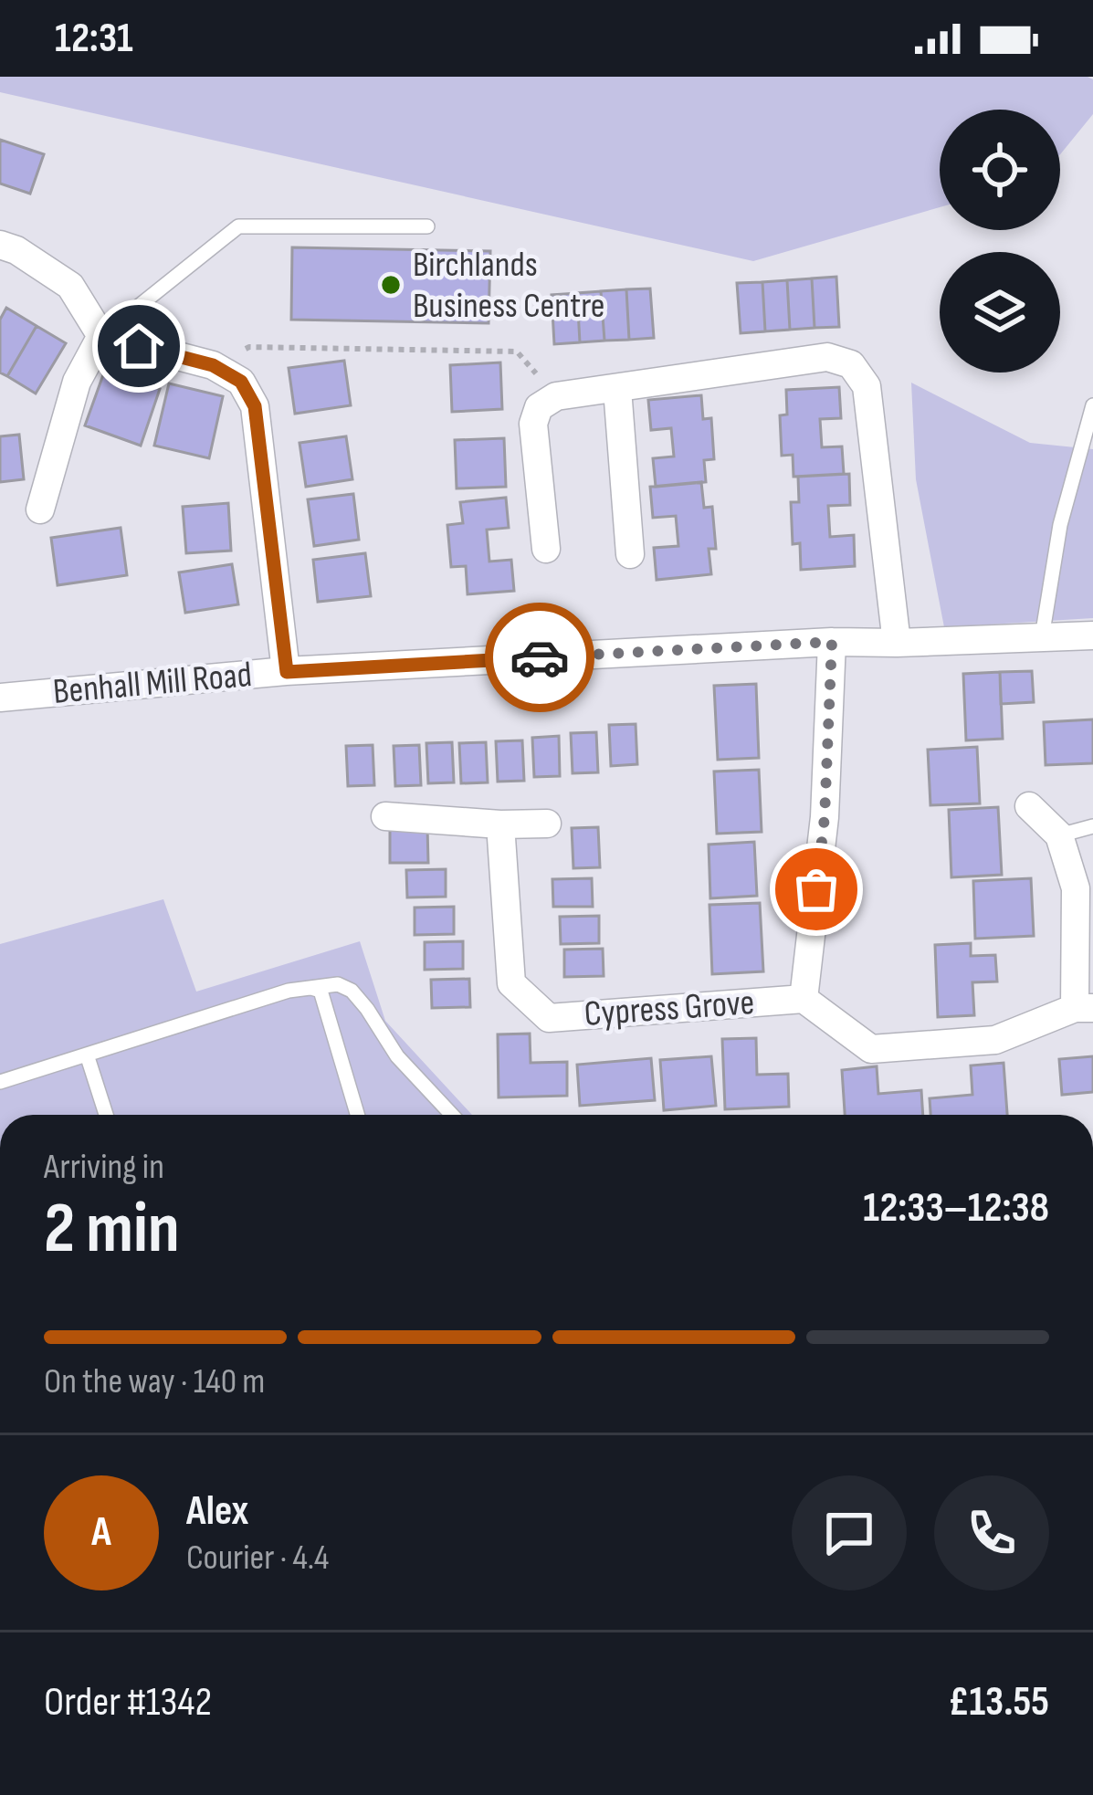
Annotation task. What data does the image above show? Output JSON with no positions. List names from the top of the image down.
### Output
{
  "streets": {
    "street": ["Benhall Mill Road", "Cypress Grove"]
  },
  "places": ["Birchlands Business Centre"],
  "page": {
    "status": "12:31",
    "heading": ["2 min", "Arriving in", "12:33–12:38"],
    "panel": [
      "Alex",
      "Courier · 4.4",
      "Order #1342",
      "£13.55"
    ],
    "bar": "On the way · 140 m",
    "round": "A"
  }
}
